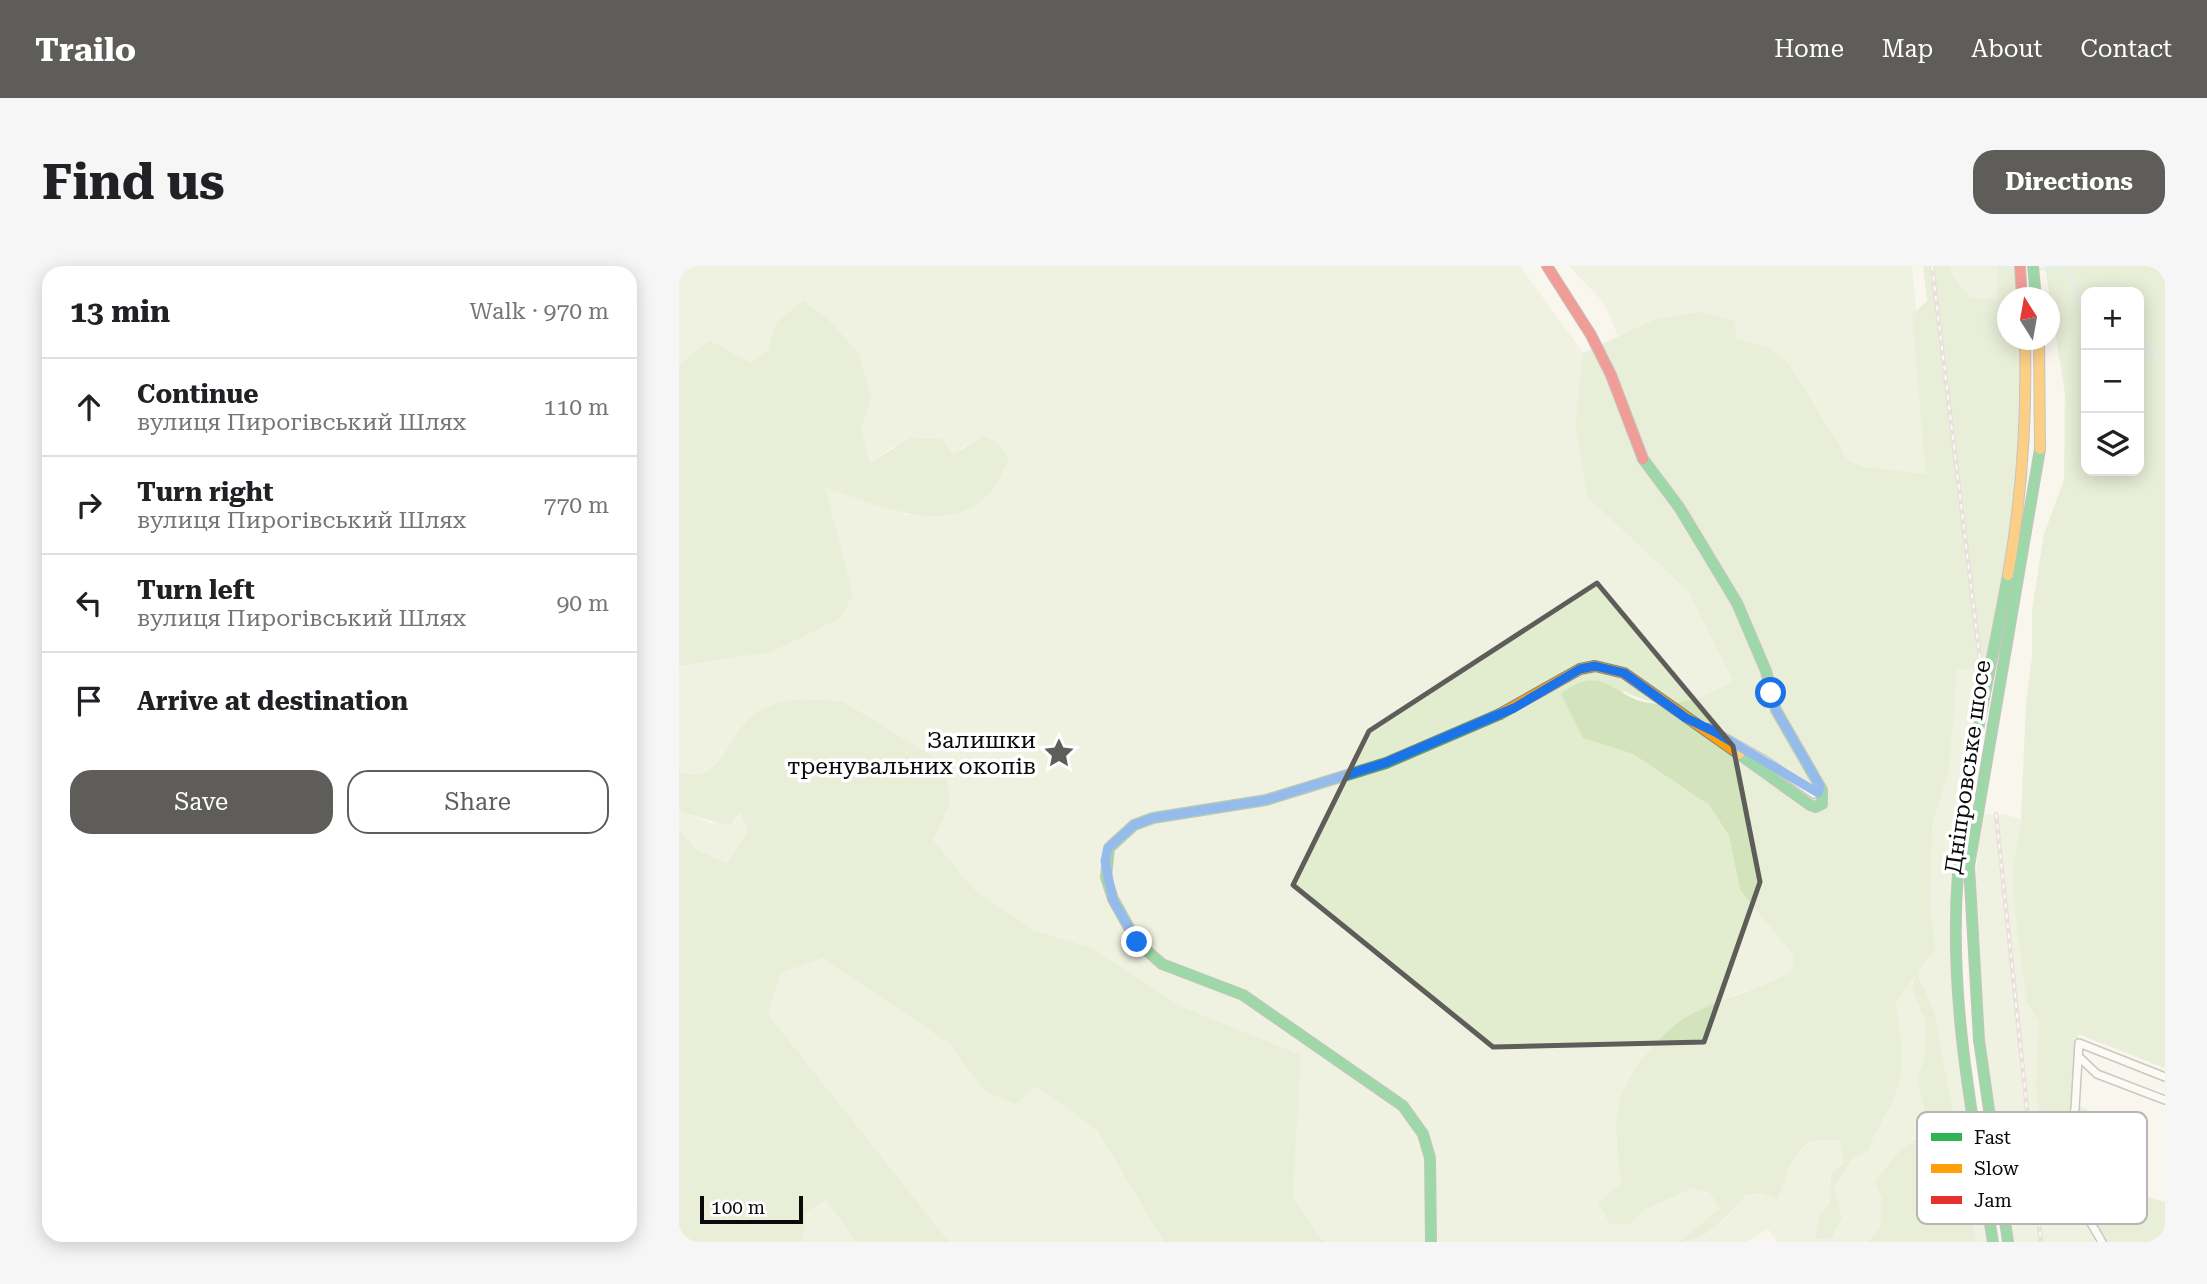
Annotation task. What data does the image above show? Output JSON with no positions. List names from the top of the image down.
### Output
{
  "streets": {
    "street": ["Дніпровське шосе"]
  },
  "places": {
    "place": ["Залишки тренувальних окопів"]
  },
  "legend": ["Fast", "Slow", "Jam"],
  "scale_bar": "100 m",
  "north": "top",
  "page": {
    "header": "Trailo",
    "nav": [
      "Home",
      "Map",
      "About",
      "Contact"
    ],
    "buttons": [
      "Directions",
      ["Save", "Share"]
    ],
    "title": "Find us",
    "heading": ["13 min", "Walk · 970 m"],
    "map_buttons": ["+", "−"],
    "list": [
      ["Continue", "вулиця Пирогівський Шлях", "110 m"],
      ["Turn right", "вулиця Пирогівський Шлях", "770 m"],
      ["Turn left", "вулиця Пирогівський Шлях", "90 m"],
      "Arrive at destination"
    ],
    "scale": "100 m"
  }
}
